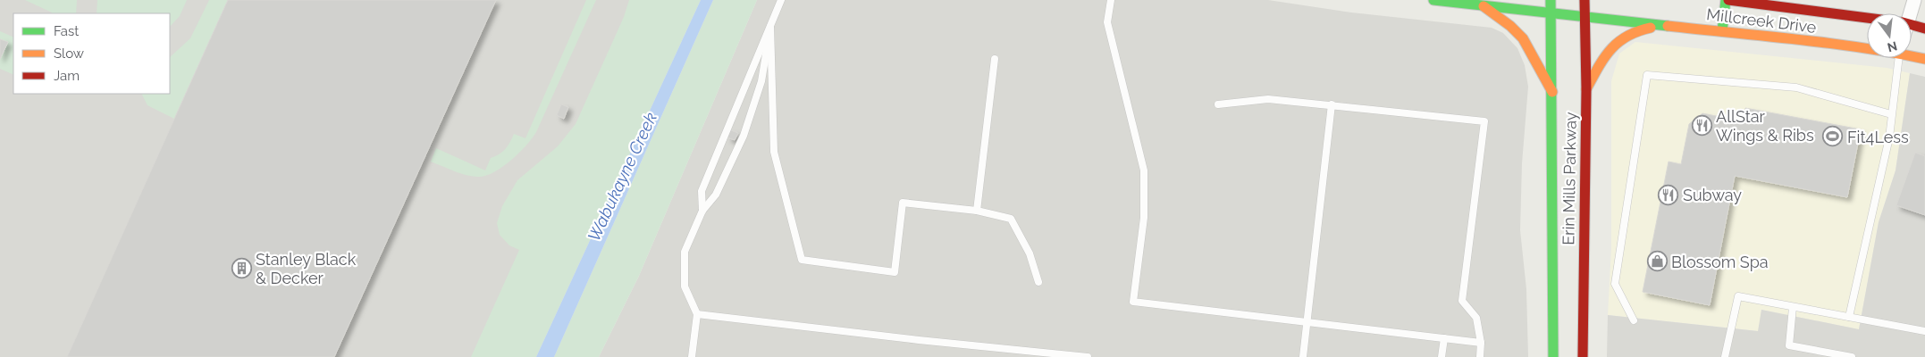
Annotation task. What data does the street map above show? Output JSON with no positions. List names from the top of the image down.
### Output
{
  "streets": {
    "street": ["Millcreek Drive", "Erin Mills Parkway"]
  },
  "crossings": [
    ["Millcreek Drive", "Erin Mills Parkway"]
  ],
  "water": ["Wabukayne Creek"],
  "places": {
    "restaurant": ["AllStar Wings & Ribs", "Subway"],
    "sports": ["Fit4Less"],
    "shop": ["Blossom Spa"],
    "building": ["Stanley Black & Decker"]
  },
  "legend": ["Fast", "Slow", "Jam"],
  "north": "bottom"
}
